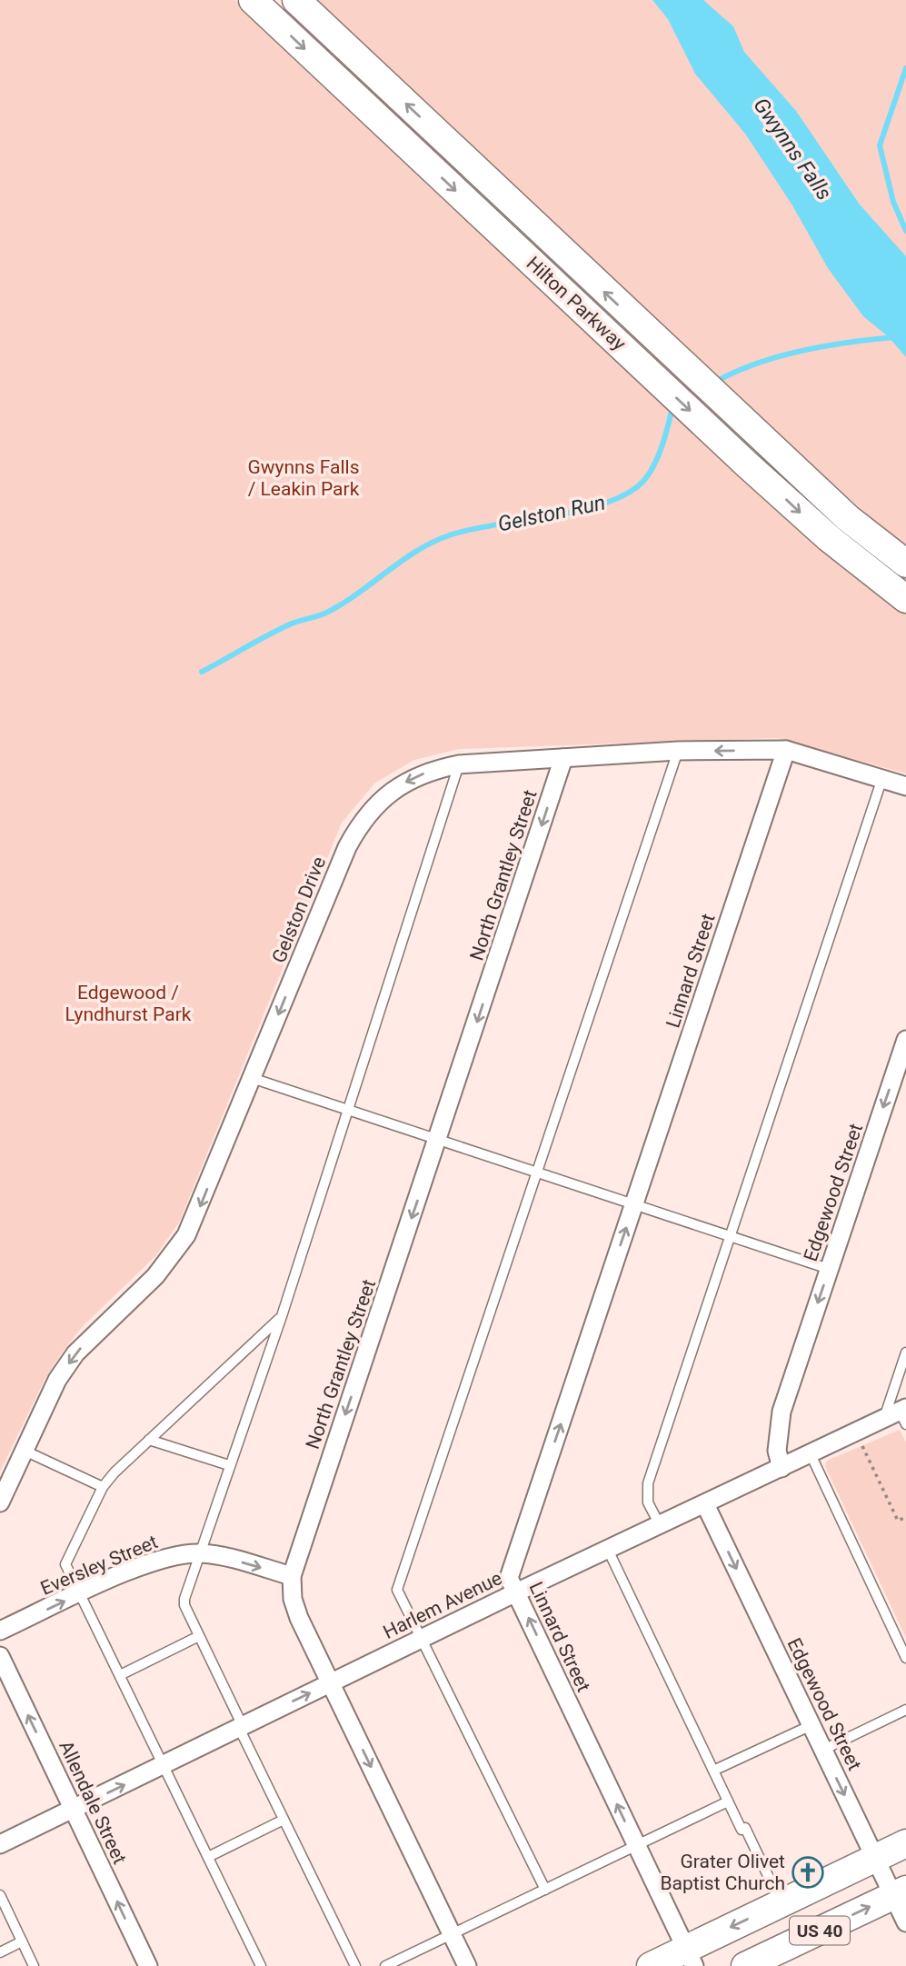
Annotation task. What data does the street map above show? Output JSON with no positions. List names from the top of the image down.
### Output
{
  "streets": {
    "main road": ["Hilton Parkway", "US 40"],
    "street": [
      "North Grantley Street",
      "Gelston Drive",
      "Linnard Street",
      "Edgewood Street",
      "Eversley Street",
      "Harlem Avenue",
      "Allendale Street"
    ]
  },
  "crossings": [
    ["North Grantley Street", "Gelston Drive"],
    ["North Grantley Street", "Eversley Street"],
    ["North Grantley Street", "Harlem Avenue"],
    ["Gelston Drive", "Linnard Street"],
    ["Linnard Street", "Harlem Avenue"],
    ["Linnard Street", "US 40"],
    ["Edgewood Street", "Harlem Avenue"],
    ["Edgewood Street", "US 40"],
    ["Harlem Avenue", "Allendale Street"]
  ],
  "one_way": [
    "North Grantley Street",
    "Gelston Drive",
    "Linnard Street",
    "Edgewood Street",
    "Eversley Street",
    "Allendale Street"
  ],
  "water": ["Gwynns Falls", "Gelston Run"],
  "parks": ["Gwynns Falls / Leakin Park", "Edgewood / Lyndhurst Park"],
  "places": {
    "church": ["Grater Olivet Baptist Church"]
  }
}
